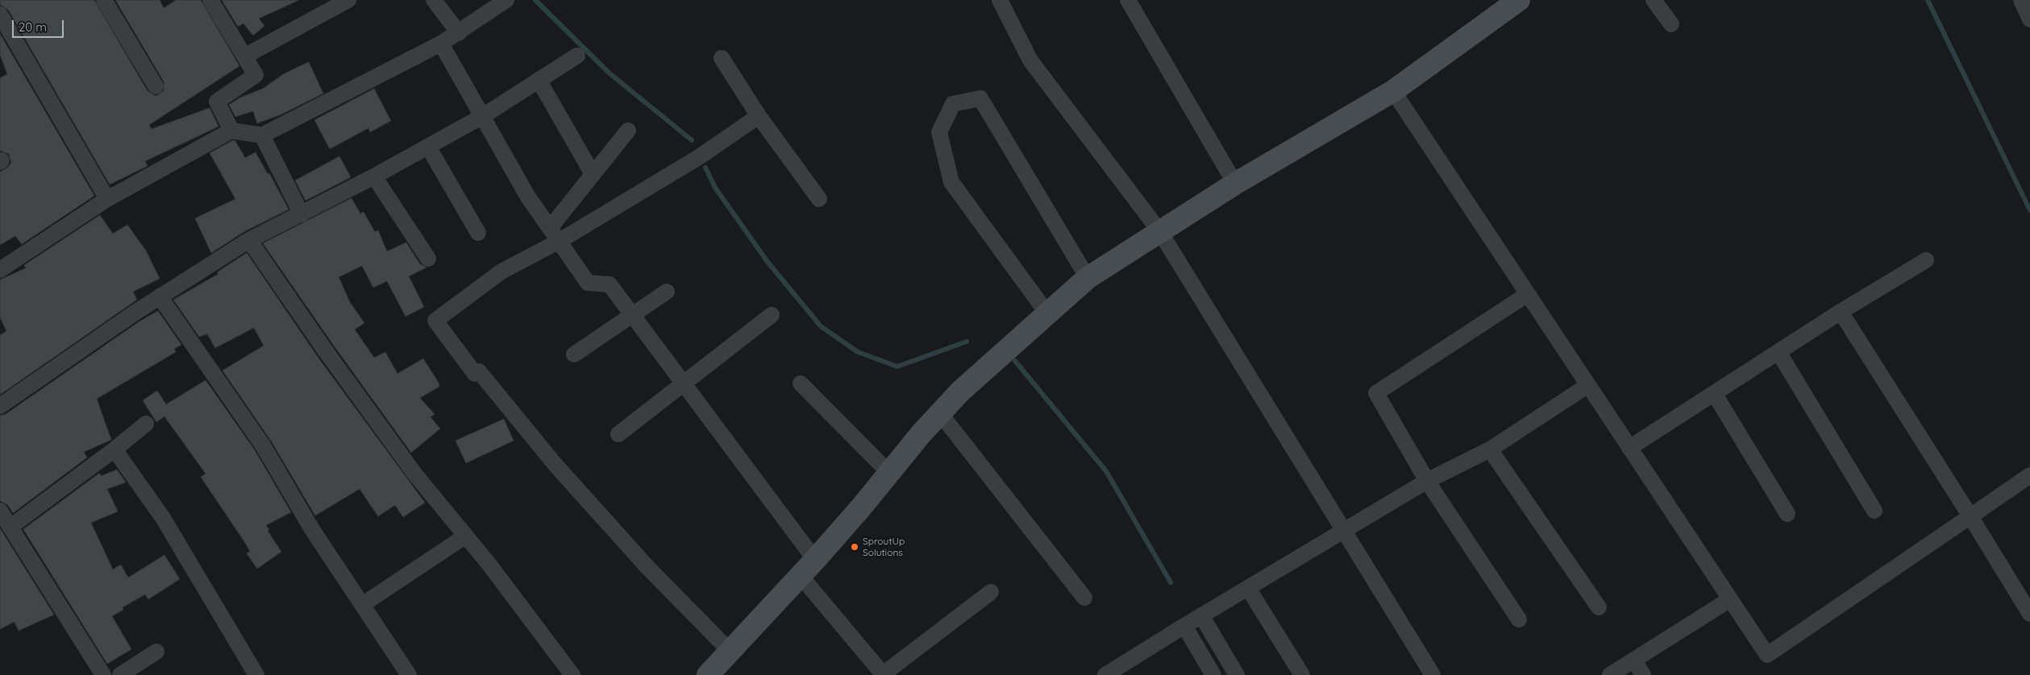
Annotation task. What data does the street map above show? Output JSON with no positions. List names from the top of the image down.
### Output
{
  "places": ["SproutUp Solutions"],
  "scale_bar": "20 m"
}
